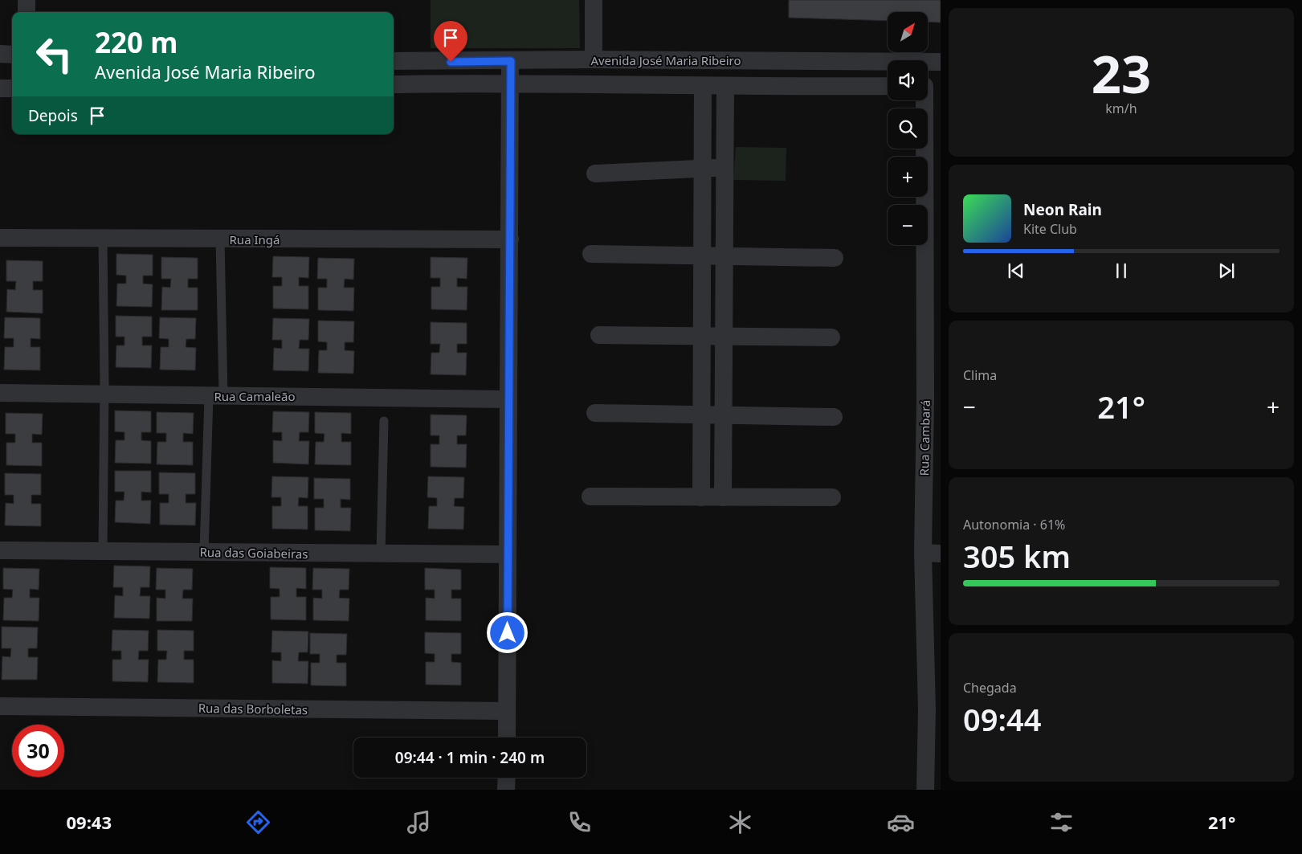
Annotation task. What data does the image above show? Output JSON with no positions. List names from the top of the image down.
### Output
{
  "streets": {
    "street": [
      "Avenida José Maria Ribeiro",
      "Rua Ingá",
      "Rua Camaleão",
      "Rua Cambará",
      "Rua das Goiabeiras",
      "Rua das Borboletas"
    ]
  },
  "north": "top right",
  "page": {
    "tile": [
      ["23", "km/h"],
      "Clima",
      ["Autonomia · 61%", "305 km"],
      ["Chegada", "09:44"]
    ],
    "map_buttons": ["+", "−"],
    "turn": ["220 m", "Avenida José Maria Ribeiro"],
    "then": "Depois",
    "song": ["Neon Rain", "Kite Club"],
    "heat": ["−", "21°", "+"],
    "limit": "30",
    "trip": "09:44 · 1 min · 240 m",
    "tabs": ["09:43", "21°"]
  }
}
